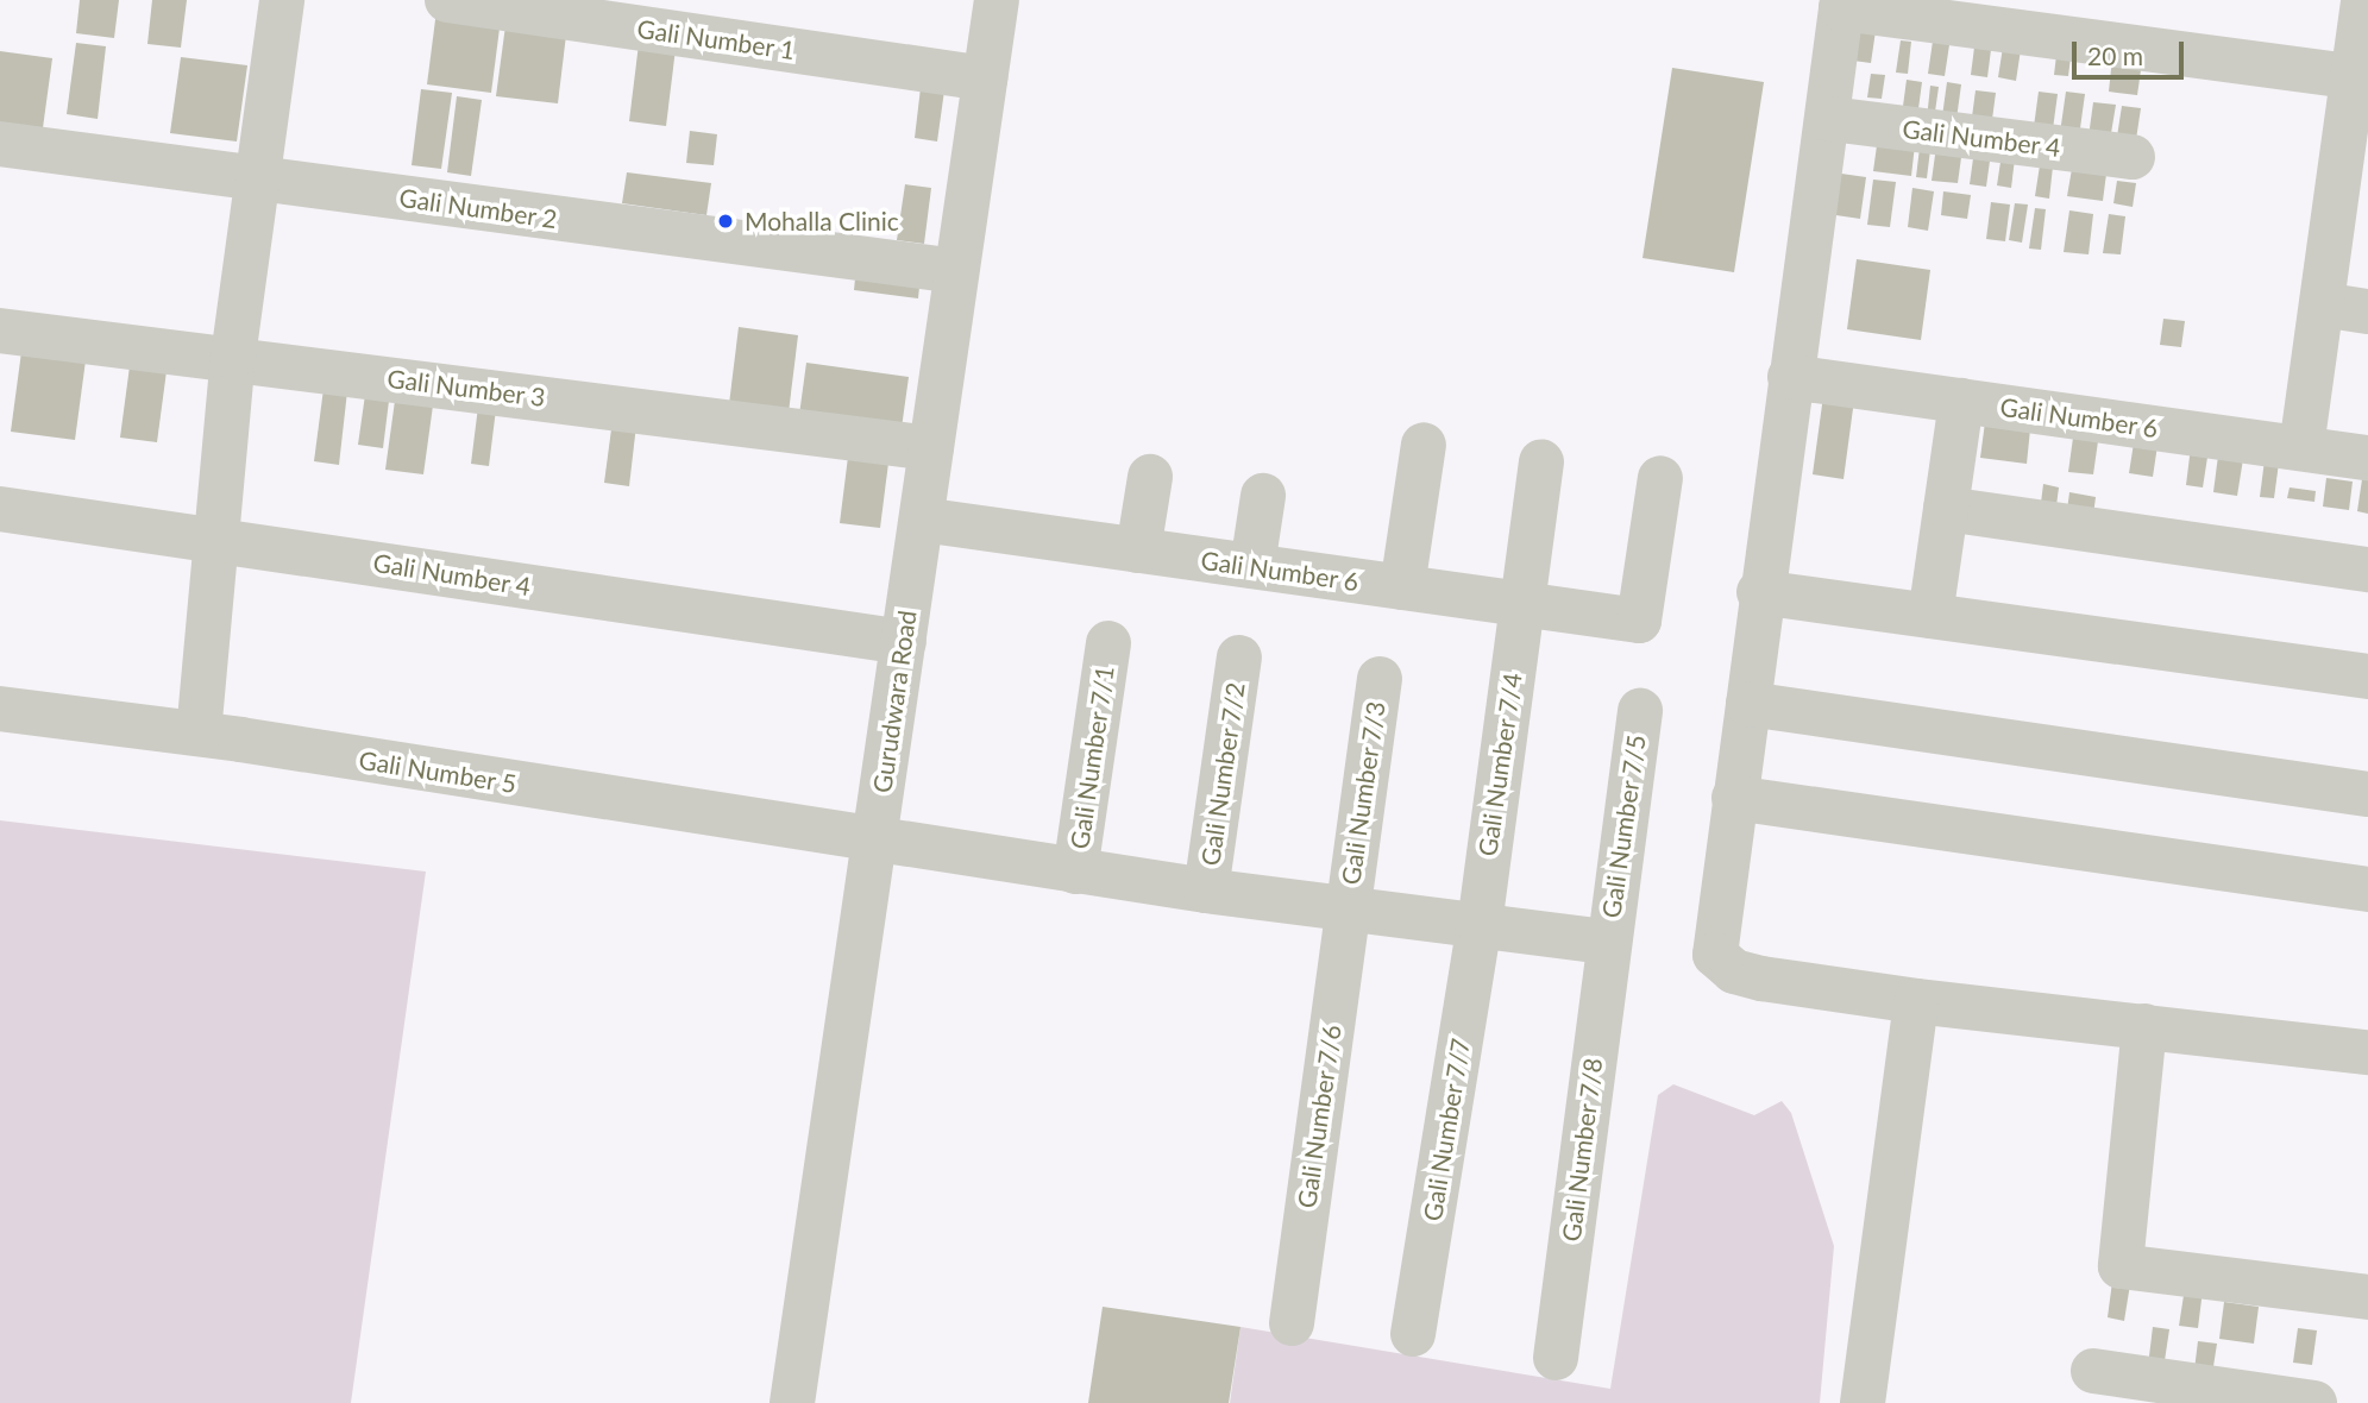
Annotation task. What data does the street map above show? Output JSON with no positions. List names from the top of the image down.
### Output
{
  "streets": {
    "street": [
      "Gali Number 1",
      "Gali Number 4",
      "Gali Number 2",
      "Gali Number 3",
      "Gali Number 6",
      "Gurudwara Road",
      "Gali Number 7/1",
      "Gali Number 7/4",
      "Gali Number 5",
      "Gali Number 7/2",
      "Gali Number 7/3",
      "Gali Number 7/5",
      "Gali Number 7/6",
      "Gali Number 7/7",
      "Gali Number 7/8"
    ]
  },
  "crossings": [
    ["Gali Number 1", "Gurudwara Road"],
    ["Gali Number 4", "Gurudwara Road"],
    ["Gali Number 2", "Gurudwara Road"],
    ["Gali Number 3", "Gurudwara Road"],
    ["Gali Number 6", "Gurudwara Road"],
    ["Gali Number 6", "Gali Number 7/4"],
    ["Gurudwara Road", "Gali Number 5"],
    ["Gali Number 7/1", "Gali Number 5"],
    ["Gali Number 7/4", "Gali Number 5"],
    ["Gali Number 7/4", "Gali Number 7/7"],
    ["Gali Number 5", "Gali Number 7/2"],
    ["Gali Number 5", "Gali Number 7/3"],
    ["Gali Number 5", "Gali Number 7/5"],
    ["Gali Number 5", "Gali Number 7/6"],
    ["Gali Number 5", "Gali Number 7/7"],
    ["Gali Number 5", "Gali Number 7/8"],
    ["Gali Number 7/3", "Gali Number 7/6"],
    ["Gali Number 7/5", "Gali Number 7/8"]
  ],
  "places": ["Mohalla Clinic"],
  "scale_bar": "20 m"
}
